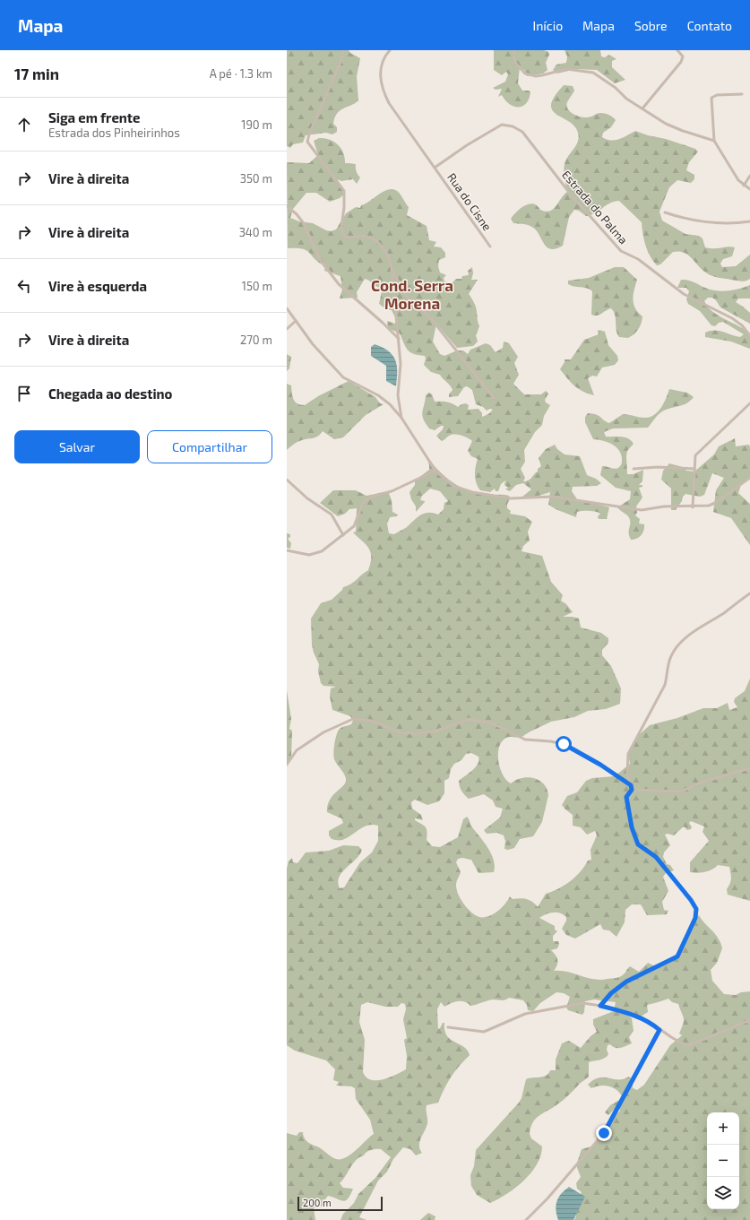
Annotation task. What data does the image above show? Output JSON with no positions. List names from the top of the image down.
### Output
{
  "streets": {
    "street": ["Rua do Cisne", "Estrada do Palma"]
  },
  "crossings": [
    ["Rua do Cisne", "Estrada do Palma"]
  ],
  "districts": ["Cond. Serra Morena"],
  "scale_bar": "200 m",
  "page": {
    "header": "Mapa",
    "nav": [
      "Início",
      "Mapa",
      "Sobre",
      "Contato"
    ],
    "heading": ["17 min", "A pé · 1.3 km"],
    "list": [
      ["Siga em frente", "Estrada dos Pinheirinhos", "190 m"],
      ["Vire à direita", "350 m"],
      ["Vire à direita", "340 m"],
      ["Vire à esquerda", "150 m"],
      ["Vire à direita", "270 m"],
      "Chegada ao destino"
    ],
    "buttons": ["Salvar", "Compartilhar"],
    "map_buttons": ["+", "−"],
    "scale": "200 m"
  }
}
